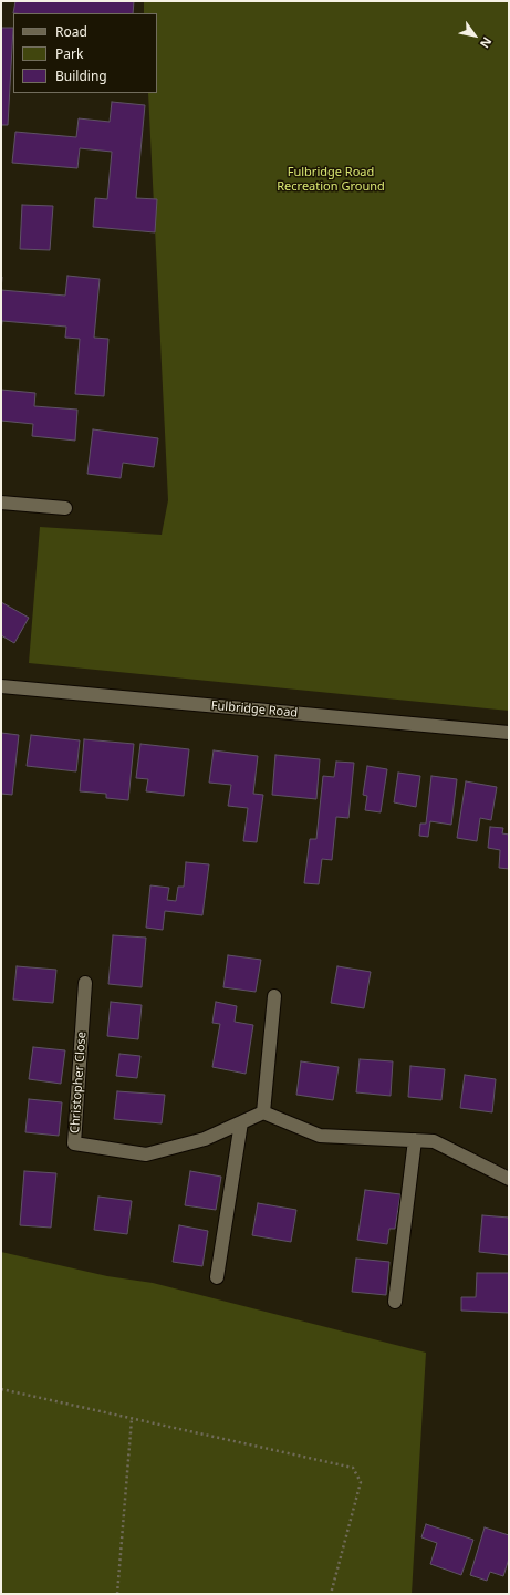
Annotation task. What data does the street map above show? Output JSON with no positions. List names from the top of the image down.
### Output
{
  "streets": {
    "street": ["Fulbridge Road", "Christopher Close"]
  },
  "parks": ["Fulbridge Road Recreation Ground"],
  "legend": ["Road", "Park", "Building"],
  "north": "bottom right"
}
